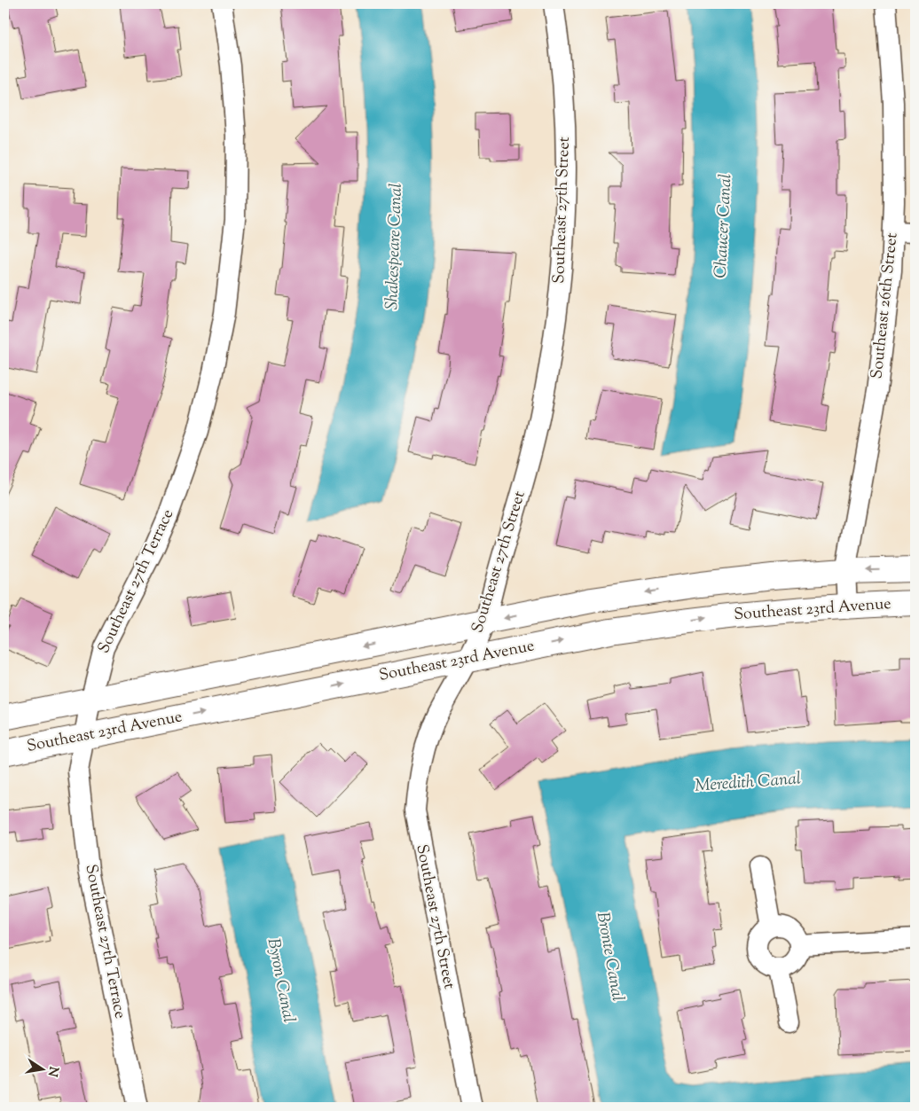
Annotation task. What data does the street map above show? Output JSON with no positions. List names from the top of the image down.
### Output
{
  "streets": {
    "street": [
      "Southeast 27th Street",
      "Southeast 26th Street",
      "Southeast 27th Terrace",
      "Southeast 23rd Avenue"
    ]
  },
  "crossings": [
    ["Southeast 27th Street", "Southeast 23rd Avenue"],
    ["Southeast 26th Street", "Southeast 23rd Avenue"],
    ["Southeast 27th Terrace", "Southeast 23rd Avenue"]
  ],
  "water": [
    "Chaucer Canal",
    "Shakespeare Canal",
    "Meredith Canal",
    "Bronte Canal",
    "Byron Canal"
  ],
  "north": "right"
}
